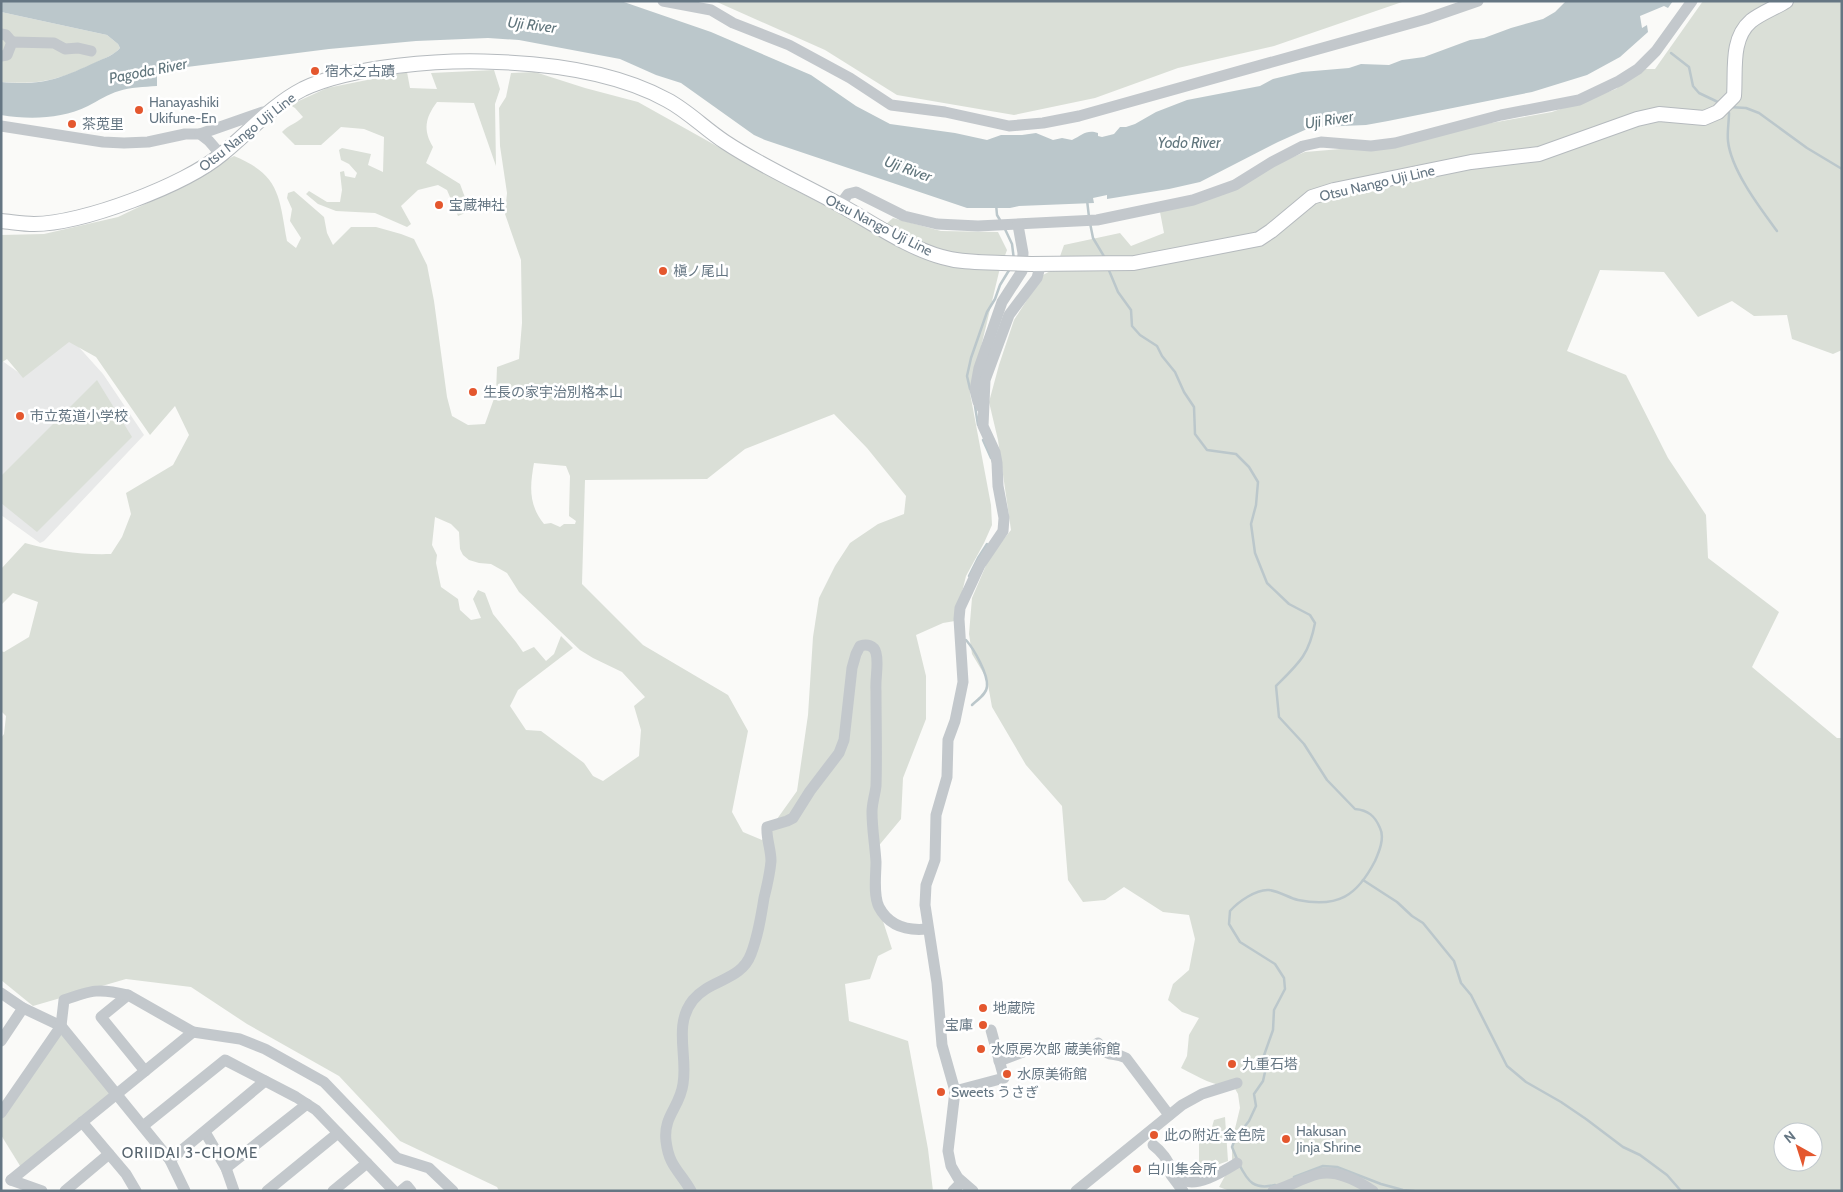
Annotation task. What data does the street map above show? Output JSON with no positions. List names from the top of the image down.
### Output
{
  "streets": {
    "main road": ["Otsu Nango Uji Line"]
  },
  "districts": ["ORIIDAI 3-CHOME"],
  "water": ["Uji River", "Pagoda River", "Yodo River"],
  "places": [
    "宿木之古蹟",
    "Hanayashiki Ukifune-En",
    "茶莵里",
    "宝蔵神社",
    "槇ノ尾山",
    "生長の家宇治別格本山",
    "市立菟道小学校",
    "地蔵院",
    "宝庫",
    "水原房次郎 蔵美術館",
    "九重石塔",
    "水原美術館",
    "Sweets うさぎ",
    "此の附近 金色院",
    "Hakusan Jinja Shrine",
    "白川集会所"
  ],
  "north": "top left"
}
